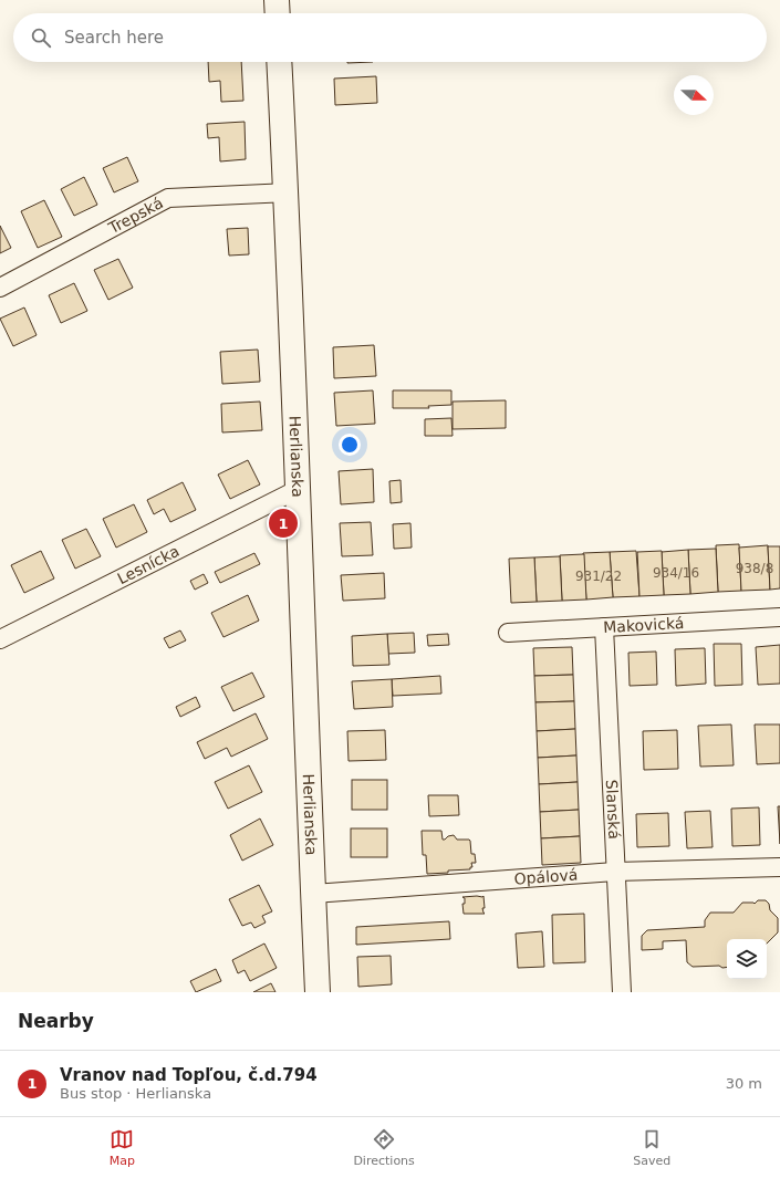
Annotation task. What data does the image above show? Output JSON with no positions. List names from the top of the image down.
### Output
{
  "streets": {
    "main road": ["Herlianska"],
    "street": [
      "Trepská",
      "Lesnícka",
      "Makovická",
      "Slanská",
      "Opálová"
    ]
  },
  "crossings": [
    ["Trepská", "Herlianska"],
    ["Herlianska", "Lesnícka"],
    ["Herlianska", "Opálová"],
    ["Makovická", "Slanská"],
    ["Slanská", "Opálová"]
  ],
  "house_numbers": ["938/8", "934/16", "931/22"],
  "north": "right",
  "page": {
    "search": "Search here",
    "pins": "1",
    "heading": "Nearby",
    "list": [
      {
        "mark": "1",
        "name": "Vranov nad Topľou, č.d.794",
        "note": "Bus stop · Herlianska",
        "value": "30 m"
      }
    ],
    "nav": ["Map", "Directions", "Saved"]
  }
}
